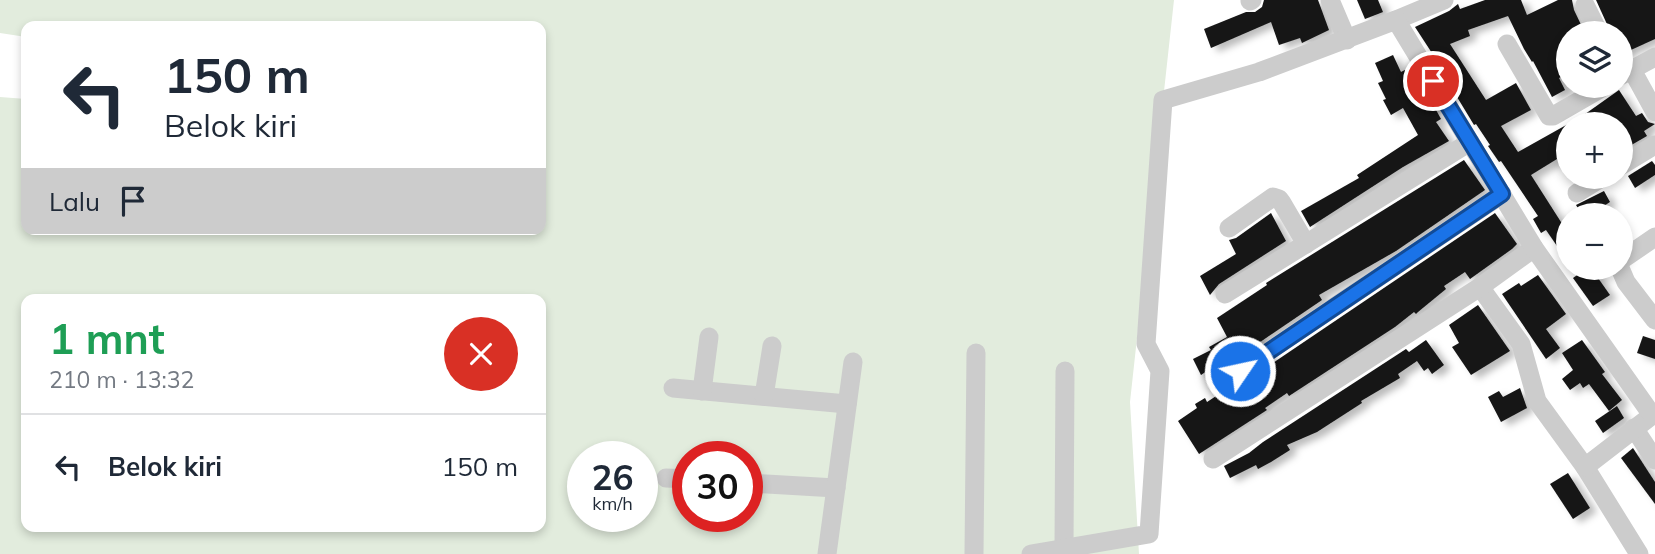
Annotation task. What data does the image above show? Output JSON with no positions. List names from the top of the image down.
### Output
{
  "page": {
    "map_buttons": ["+", "−"],
    "turn": ["150 m", "Belok kiri"],
    "then": "Lalu",
    "heading": ["1 mnt", "210 m · 13:32"],
    "list": [
      {
        "name": "Belok kiri",
        "value": "150 m"
      }
    ],
    "speed": "26 km/h",
    "limit": "30"
  }
}
